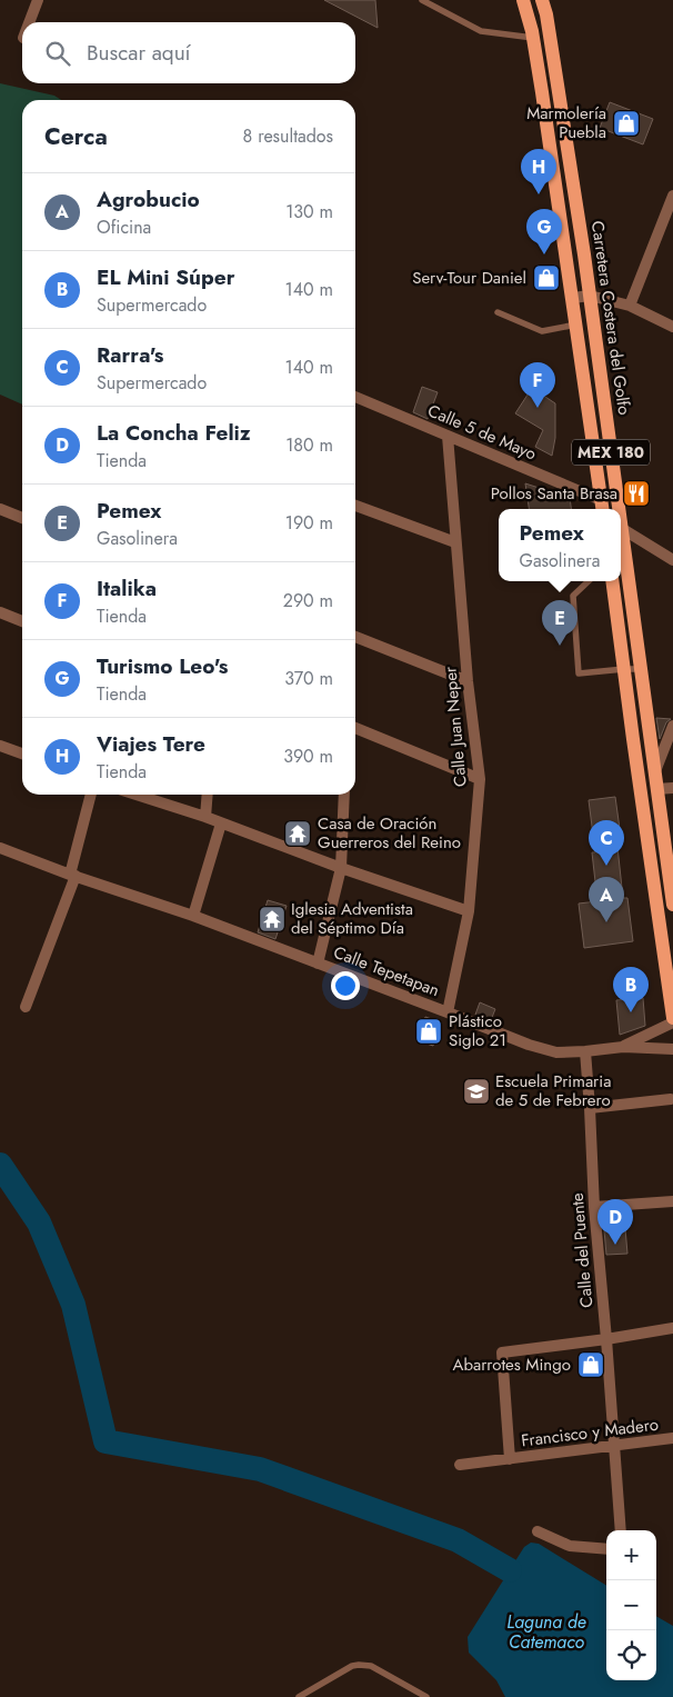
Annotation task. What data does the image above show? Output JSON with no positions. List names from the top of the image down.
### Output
{
  "streets": {
    "main road": ["Carretera Costera del Golfo", "MEX 180"],
    "street": [
      "Calle 5 de Mayo",
      "Calle Juan Neper",
      "Calle Tepetapan",
      "Calle del Puente",
      "Francisco y Madero"
    ]
  },
  "crossings": [
    ["Carretera Costera del Golfo", "Calle 5 de Mayo"],
    ["Calle 5 de Mayo", "Calle Juan Neper"],
    ["Calle Juan Neper", "Calle Tepetapan"],
    ["Calle Tepetapan", "Calle del Puente"],
    ["Calle del Puente", "Francisco y Madero"]
  ],
  "water": ["Laguna de Catemaco"],
  "places": {
    "shop": [
      "Marmolería Puebla",
      "Serv-Tour Daniel",
      "Plástico Siglo 21",
      "Abarrotes Mingo"
    ],
    "restaurant": ["Pollos Santa Brasa"],
    "temple": ["Casa de Oración Guerreros del Reino", "Iglesia Adventista del Séptimo Día"],
    "school or university": ["Escuela Primaria de 5 de Febrero"]
  },
  "page": {
    "search": "Buscar aquí",
    "heading": ["Cerca", "8 resultados"],
    "pins": [
      "H",
      "G",
      "F",
      "E",
      "C",
      "A",
      "B",
      "D"
    ],
    "list": [
      {
        "mark": "A",
        "name": "Agrobucio",
        "note": "Oficina",
        "value": "130 m"
      },
      {
        "mark": "B",
        "name": "EL Mini Súper",
        "note": "Supermercado",
        "value": "140 m"
      },
      {
        "mark": "C",
        "name": "Rarra's",
        "note": "Supermercado",
        "value": "140 m"
      },
      {
        "mark": "D",
        "name": "La Concha Feliz",
        "note": "Tienda",
        "value": "180 m"
      },
      {
        "mark": "E",
        "name": "Pemex",
        "note": "Gasolinera",
        "value": "190 m"
      },
      {
        "mark": "F",
        "name": "Italika",
        "note": "Tienda",
        "value": "290 m"
      },
      {
        "mark": "G",
        "name": "Turismo Leo's",
        "note": "Tienda",
        "value": "370 m"
      },
      {
        "mark": "H",
        "name": "Viajes Tere",
        "note": "Tienda",
        "value": "390 m"
      }
    ],
    "popup": ["Pemex", "Gasolinera"],
    "map_buttons": ["+", "−"]
  }
}
